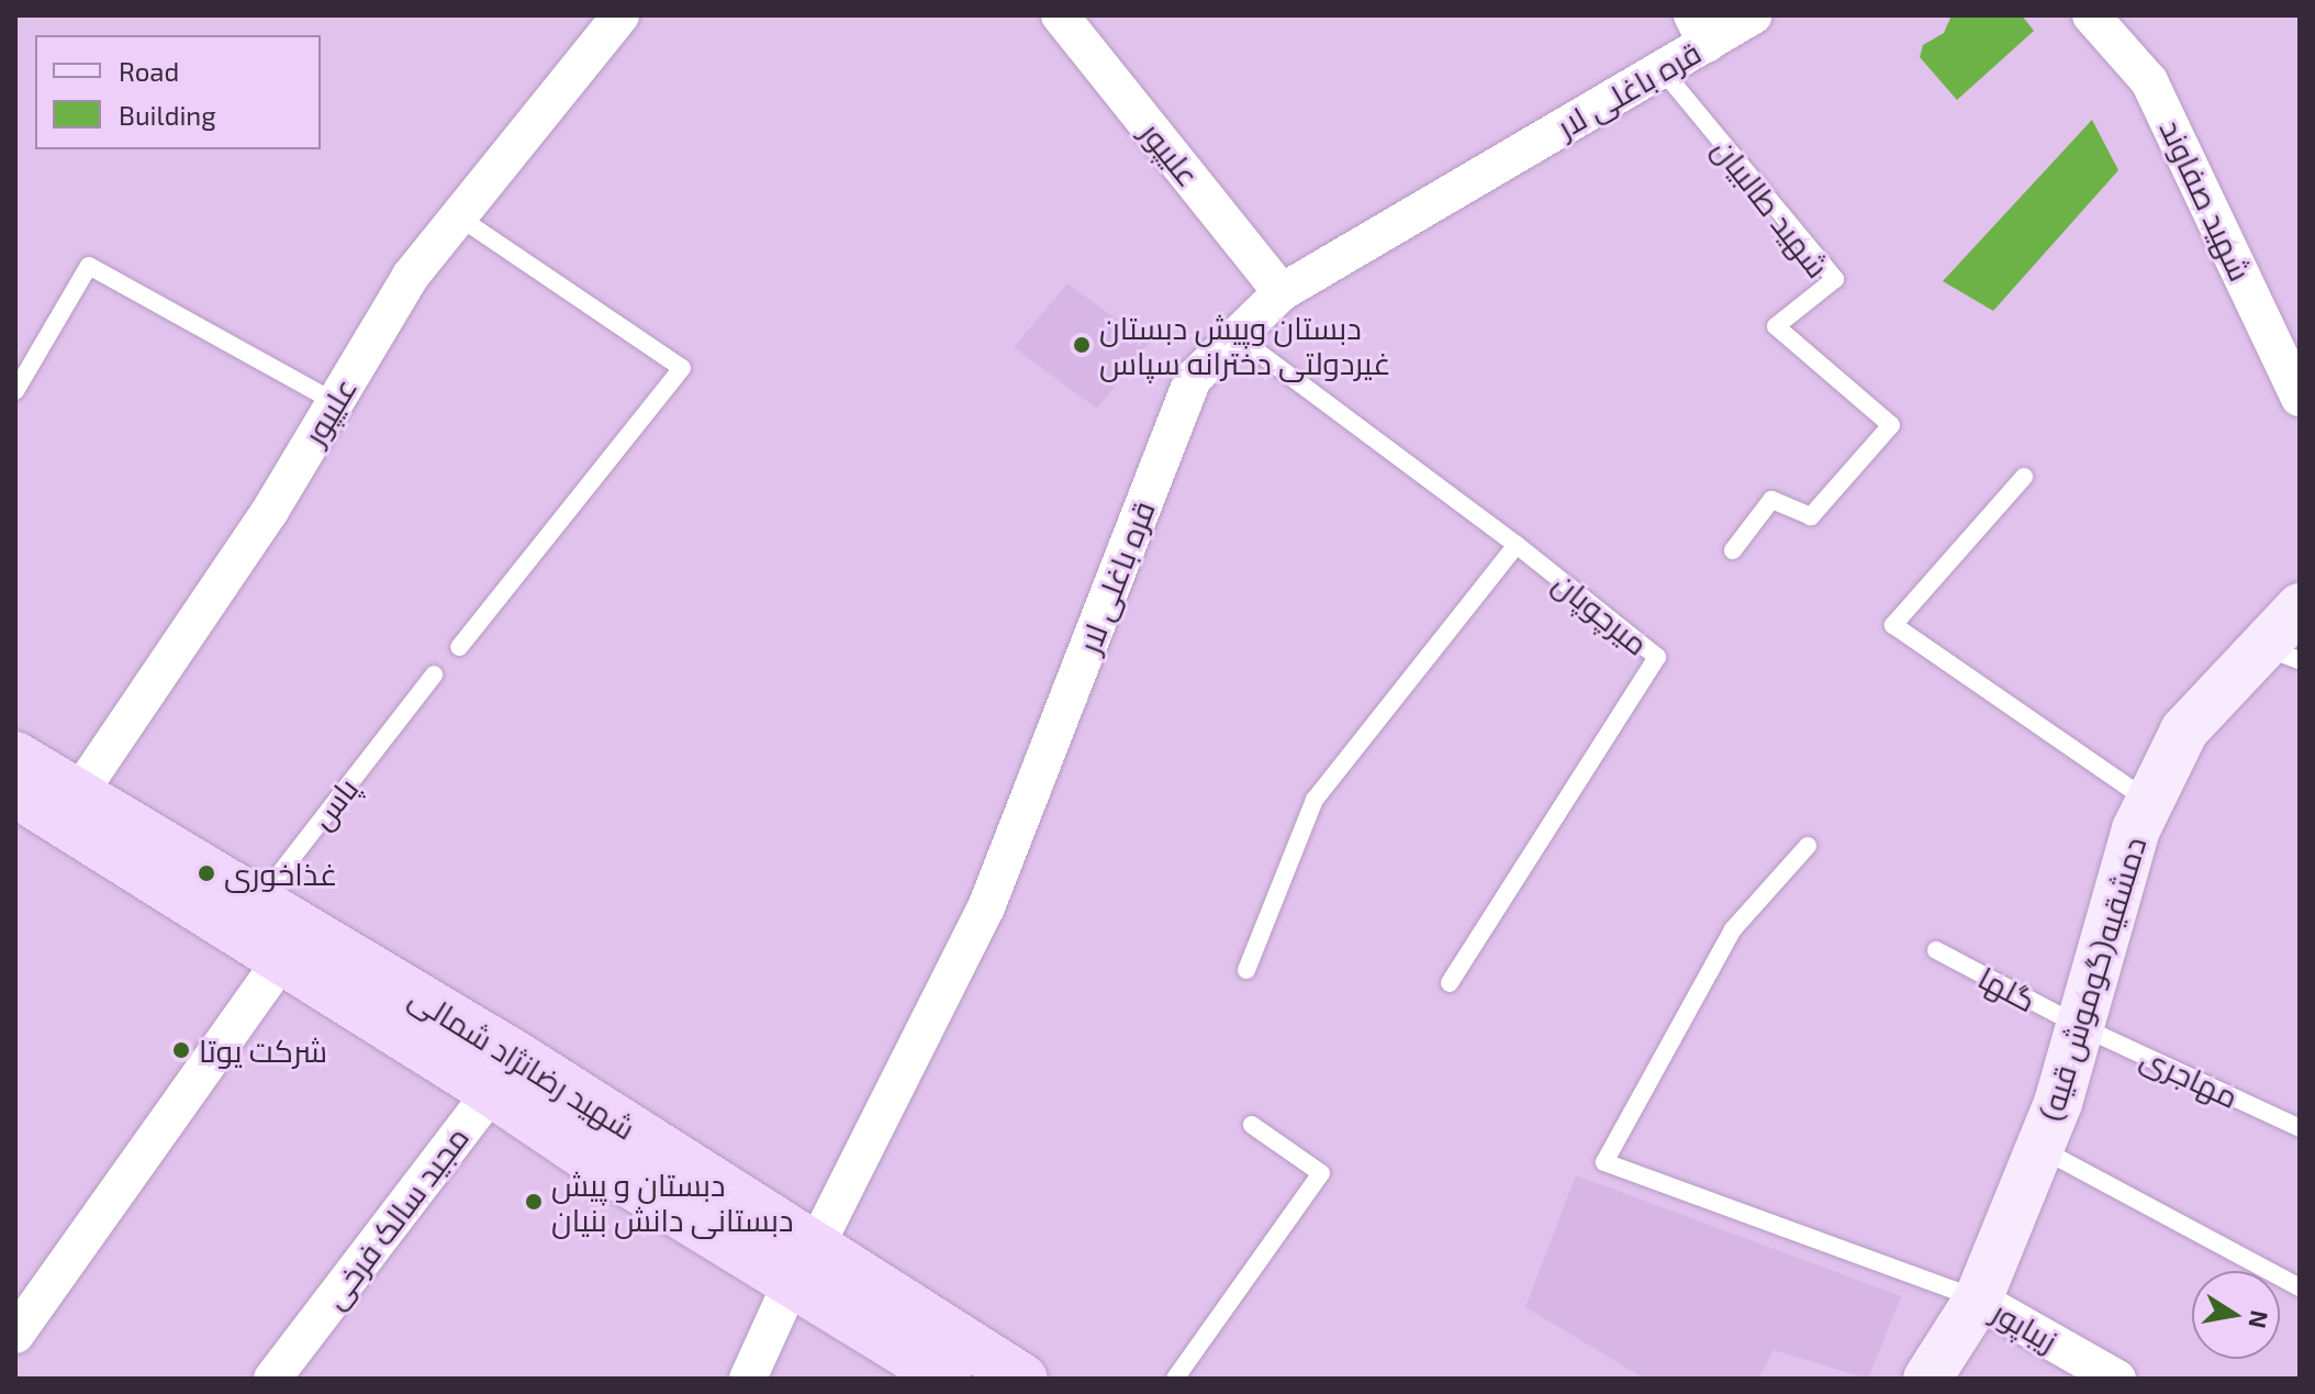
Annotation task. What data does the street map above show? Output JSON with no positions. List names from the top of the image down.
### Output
{
  "streets": {
    "main road": ["دمشقیه(گوموش قیه)", "شهید رضانژاد شمالی"],
    "street": [
      "قره باغلی لار",
      "علیپور",
      "شهید صفاوند",
      "مجید سالک فرخی",
      "زیباپور"
    ],
    "lane": [
      "شهید طالبیان",
      "میرچوپان",
      "پاس",
      "گلها",
      "مهاجری"
    ]
  },
  "crossings": [
    ["قره باغلی لار", "علیپور"],
    ["قره باغلی لار", "شهید طالبیان"],
    ["قره باغلی لار", "میرچوپان"],
    ["قره باغلی لار", "شهید رضانژاد شمالی"],
    ["علیپور", "شهید رضانژاد شمالی"],
    ["پاس", "شهید رضانژاد شمالی"],
    ["دمشقیه(گوموش قیه)", "گلها"],
    ["دمشقیه(گوموش قیه)", "مهاجری"],
    ["دمشقیه(گوموش قیه)", "زیباپور"],
    ["گلها", "مهاجری"],
    ["شهید رضانژاد شمالی", "مجید سالک فرخی"]
  ],
  "places": [
    "دبستان وپیش دبستان غیردولتی دخترانه سپاس",
    "غذاخوری",
    "شرکت یوتا",
    "دبستان و پیش دبستانی دانش بنیان"
  ],
  "legend": ["Road", "Building"],
  "north": "right"
}
